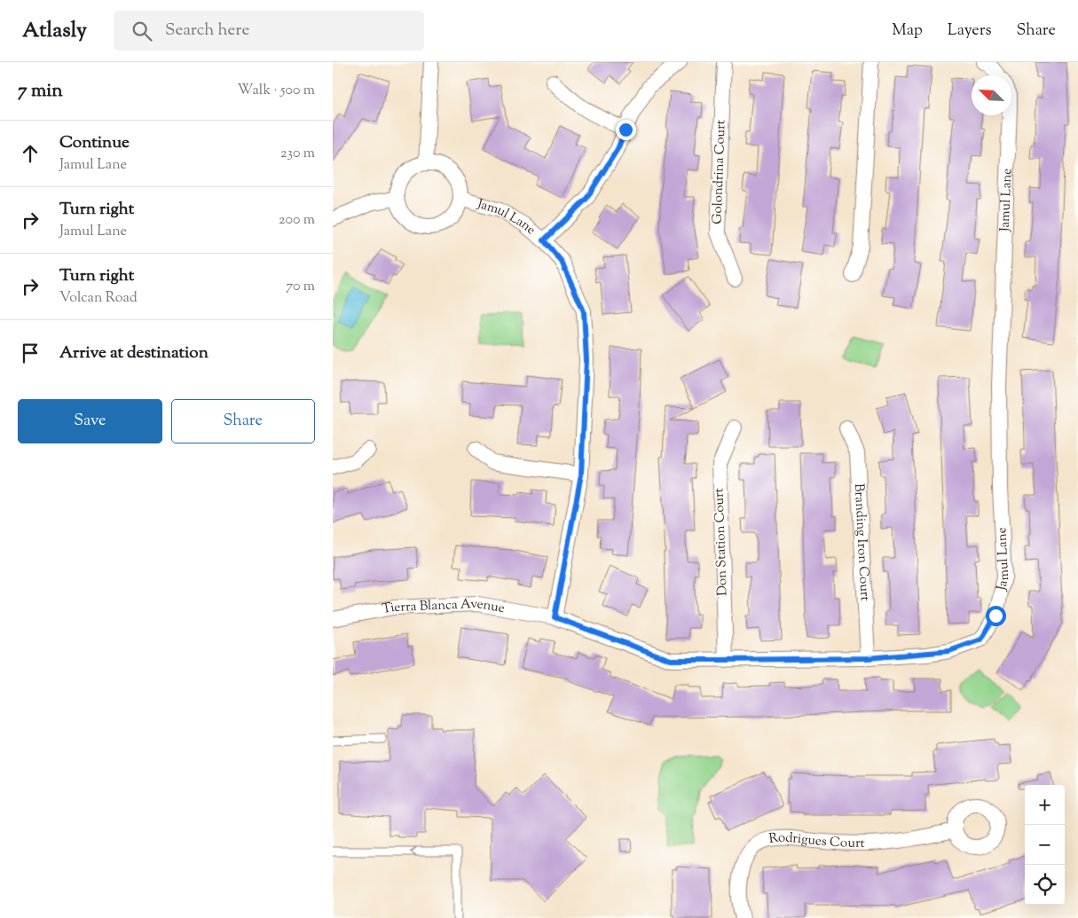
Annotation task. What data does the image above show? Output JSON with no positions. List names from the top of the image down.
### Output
{
  "streets": {
    "street": [
      "Golondrina Court",
      "Jamul Lane",
      "Don Station Court",
      "Branding Iron Court",
      "Tierra Blanca Avenue",
      "Rodrigues Court"
    ]
  },
  "crossings": [
    ["Jamul Lane", "Don Station Court"],
    ["Jamul Lane", "Branding Iron Court"],
    ["Jamul Lane", "Tierra Blanca Avenue"]
  ],
  "north": "top left",
  "page": {
    "header": "Atlasly",
    "search": "Search here",
    "nav": ["Map", "Layers", "Share"],
    "heading": ["7 min", "Walk · 500 m"],
    "list": [
      ["Continue", "Jamul Lane", "230 m"],
      ["Turn right", "Jamul Lane", "200 m"],
      ["Turn right", "Volcan Road", "70 m"],
      "Arrive at destination"
    ],
    "buttons": ["Save", "Share"],
    "map_buttons": ["+", "−"]
  }
}
